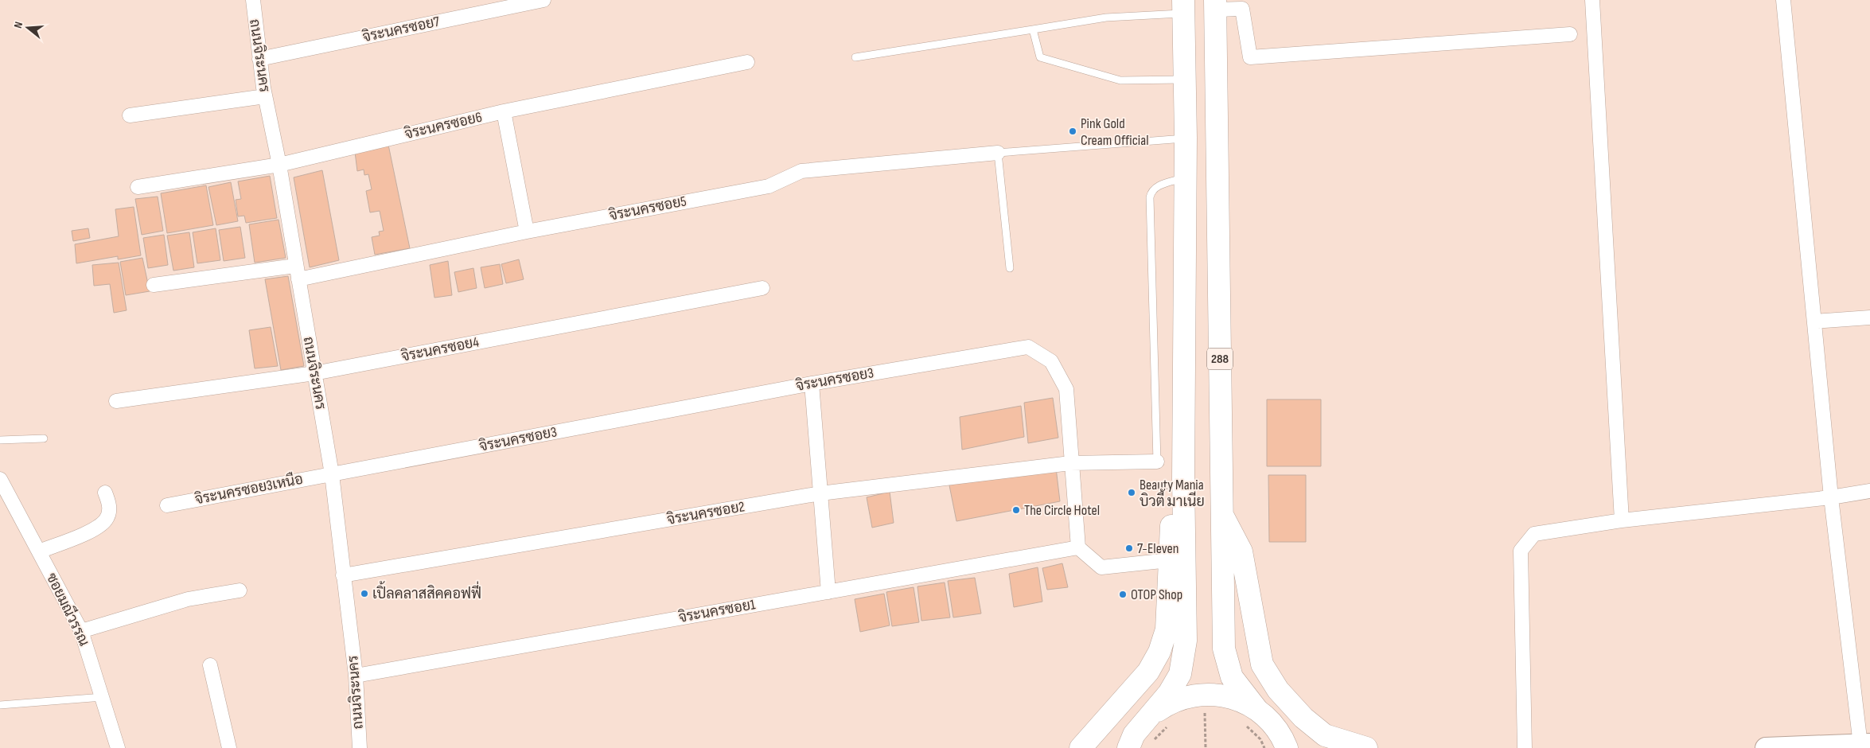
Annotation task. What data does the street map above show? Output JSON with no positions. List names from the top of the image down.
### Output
{
  "streets": {
    "main road": ["288"],
    "street": [
      "จิระนครซอย7",
      "ถนนจิระนคร",
      "จิระนครซอย6",
      "จิระนครซอย5",
      "จิระนครซอย4",
      "จิระนครซอย3",
      "จิระนครซอย3เหนือ",
      "จิระนครซอย2",
      "ซอยมณีวรรณ",
      "จิระนครซอย1"
    ]
  },
  "crossings": [
    ["จิระนครซอย7", "ถนนจิระนคร"],
    ["ถนนจิระนคร", "จิระนครซอย6"],
    ["ถนนจิระนคร", "จิระนครซอย5"],
    ["ถนนจิระนคร", "จิระนครซอย4"],
    ["ถนนจิระนคร", "จิระนครซอย3"],
    ["ถนนจิระนคร", "จิระนครซอย3เหนือ"],
    ["ถนนจิระนคร", "จิระนครซอย2"],
    ["ถนนจิระนคร", "จิระนครซอย1"],
    ["จิระนครซอย3", "จิระนครซอย3เหนือ"],
    ["จิระนครซอย3", "จิระนครซอย2"],
    ["จิระนครซอย3", "จิระนครซอย1"]
  ],
  "places": [
    "Pink Gold Cream Official",
    "Beauty Mania บิวตี้ มาเนีย",
    "The Circle Hotel",
    "7-Eleven",
    "เปิ้ลคลาสสิคคอฟฟี่",
    "OTOP Shop"
  ],
  "north": "left"
}
